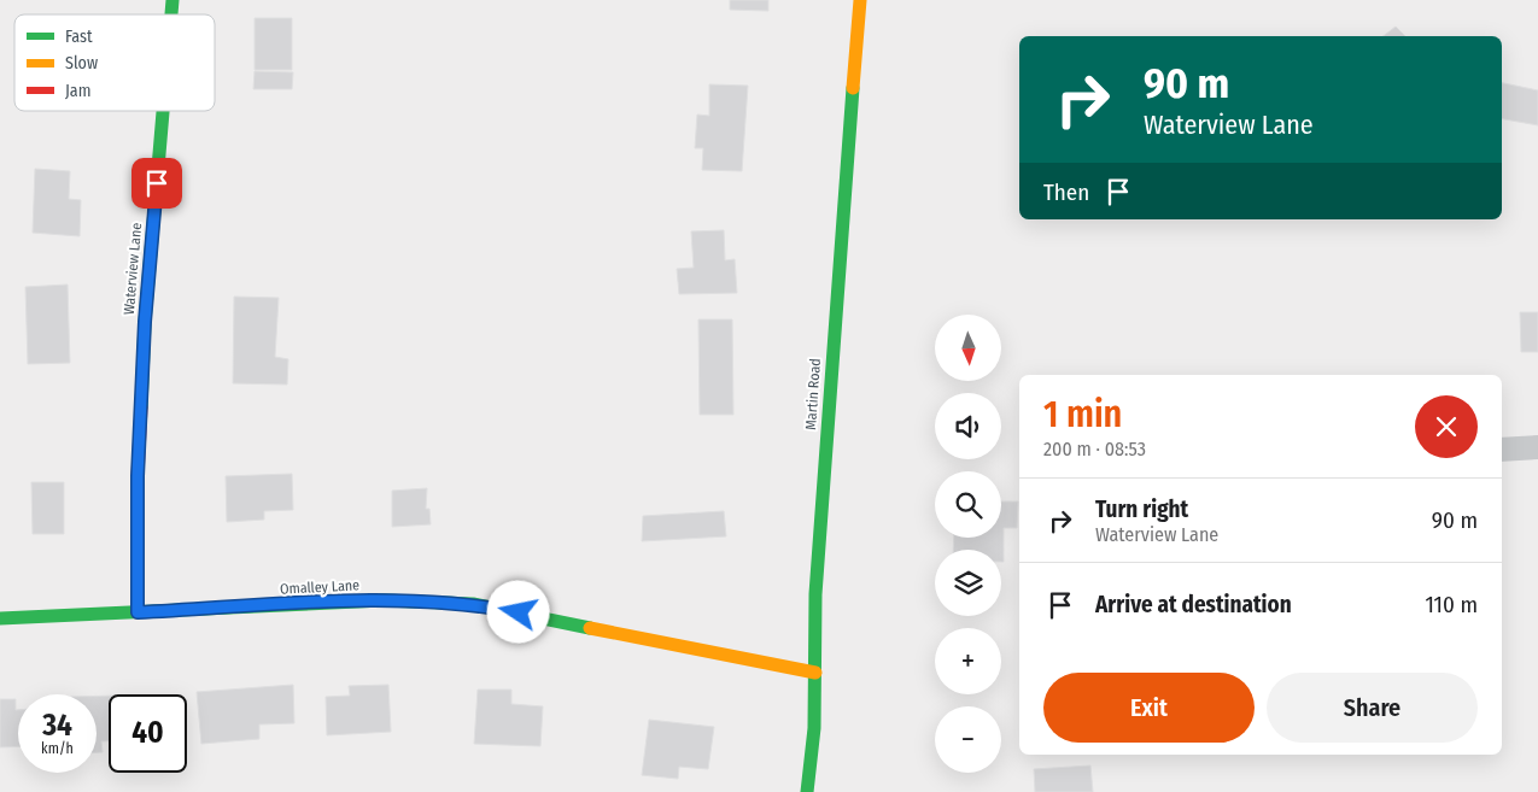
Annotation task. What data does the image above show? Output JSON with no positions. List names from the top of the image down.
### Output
{
  "streets": {
    "street": ["Waterview Lane", "Martin Road", "Omalley Lane"]
  },
  "crossings": [
    ["Waterview Lane", "Omalley Lane"],
    ["Martin Road", "Omalley Lane"]
  ],
  "legend": ["Fast", "Slow", "Jam"],
  "north": "bottom",
  "page": {
    "turn": ["90 m", "Waterview Lane"],
    "then": "Then",
    "map_buttons": ["+", "−"],
    "heading": ["1 min", "200 m · 08:53"],
    "list": [
      {
        "name": "Turn right",
        "note": "Waterview Lane",
        "value": "90 m"
      },
      {
        "name": "Arrive at destination",
        "value": "110 m"
      }
    ],
    "buttons": ["Exit", "Share"],
    "speed": "34 km/h",
    "limit": "40"
  }
}
